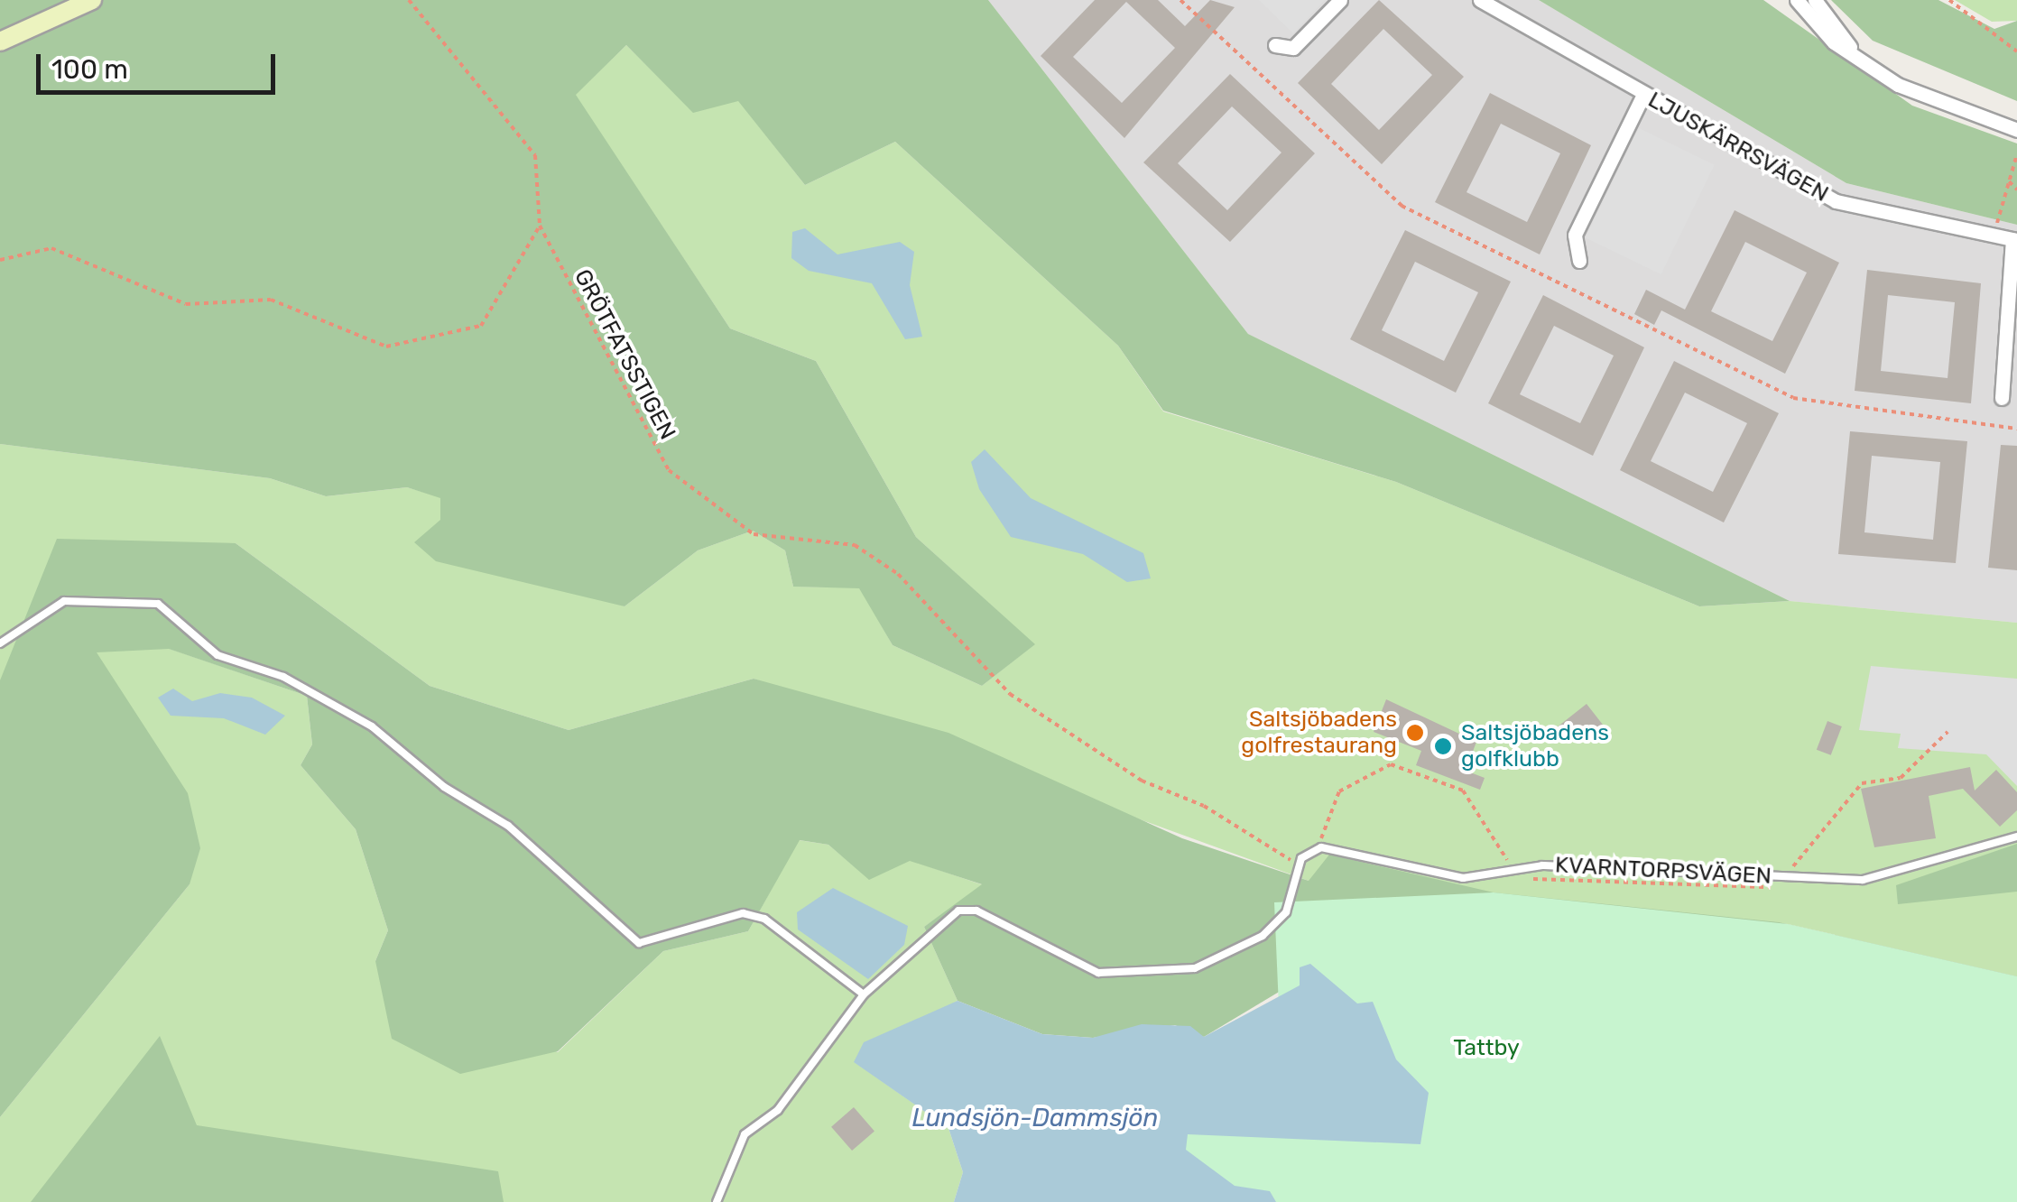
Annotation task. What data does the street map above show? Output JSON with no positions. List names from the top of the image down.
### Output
{
  "streets": {
    "street": ["LJUSKÄRRSVÄGEN"],
    "lane": ["KVARNTORPSVÄGEN"],
    "path": ["GRÖTFATSSTIGEN"]
  },
  "water": ["Lundsjön-Dammsjön"],
  "parks": ["Tattby"],
  "places": ["Saltsjöbadens golfrestaurang", "Saltsjöbadens golfklubb"],
  "scale_bar": "100 m"
}
